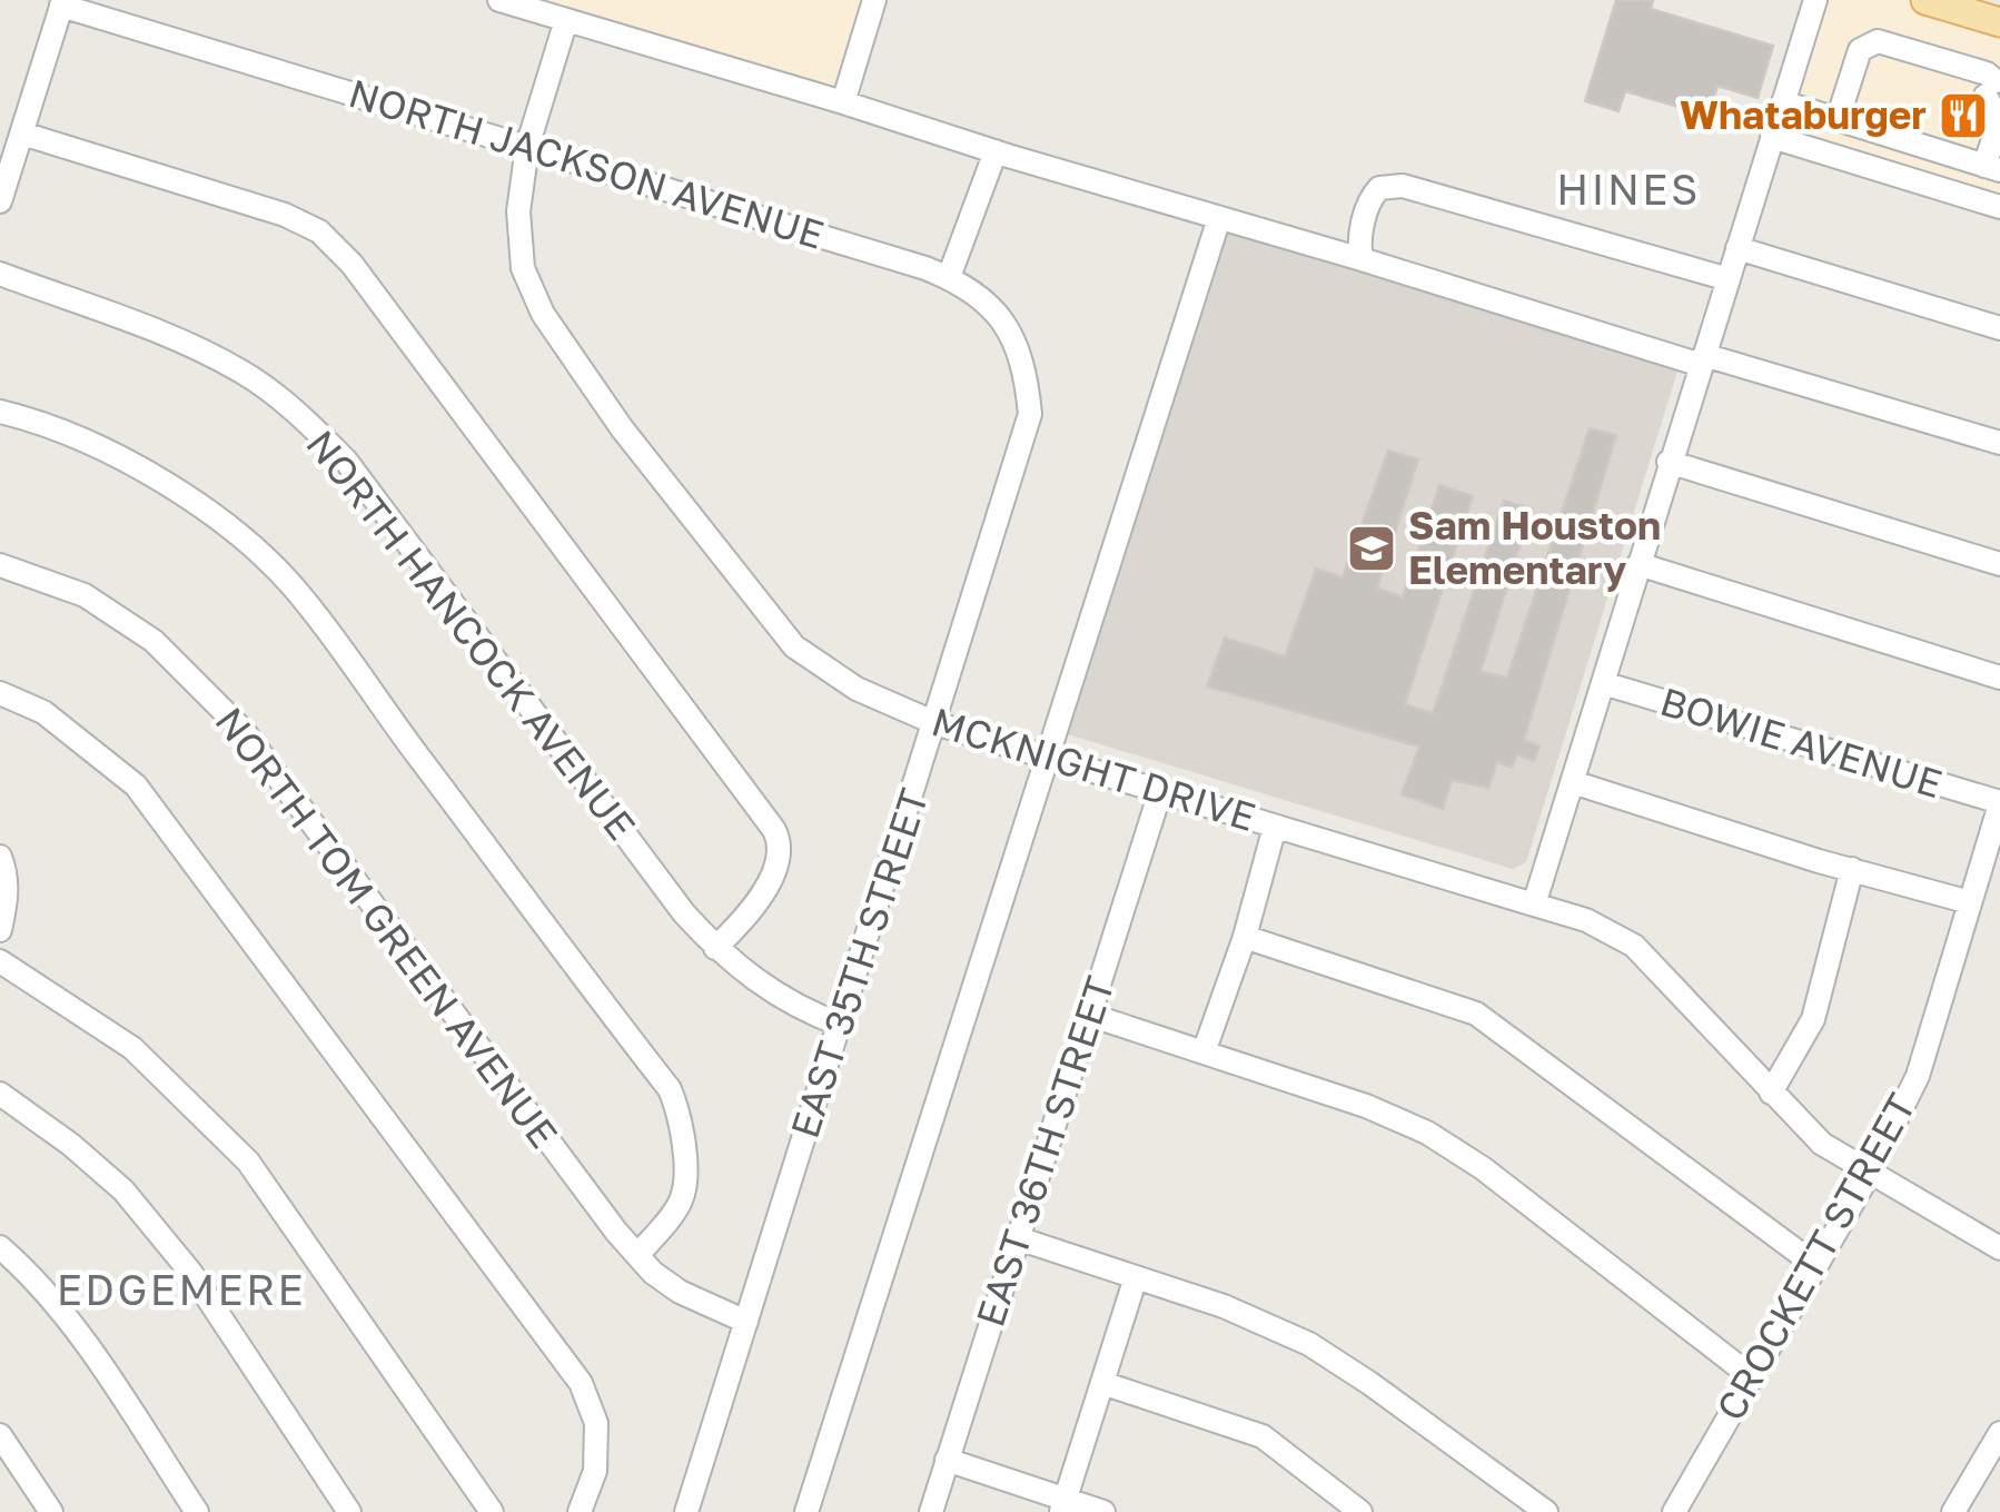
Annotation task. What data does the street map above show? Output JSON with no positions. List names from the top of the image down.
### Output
{
  "streets": {
    "street": [
      "NORTH JACKSON AVENUE",
      "NORTH HANCOCK AVENUE",
      "BOWIE AVENUE",
      "MCKNIGHT DRIVE",
      "NORTH TOM GREEN AVENUE",
      "EAST 35TH STREET",
      "EAST 36TH STREET",
      "CROCKETT STREET"
    ]
  },
  "crossings": [
    ["NORTH JACKSON AVENUE", "MCKNIGHT DRIVE"],
    ["NORTH JACKSON AVENUE", "EAST 35TH STREET"],
    ["NORTH HANCOCK AVENUE", "EAST 35TH STREET"],
    ["BOWIE AVENUE", "CROCKETT STREET"],
    ["MCKNIGHT DRIVE", "EAST 35TH STREET"],
    ["MCKNIGHT DRIVE", "EAST 36TH STREET"],
    ["MCKNIGHT DRIVE", "CROCKETT STREET"],
    ["NORTH TOM GREEN AVENUE", "EAST 35TH STREET"]
  ],
  "districts": ["HINES", "EDGEMERE"],
  "places": {
    "restaurant": ["Whataburger"],
    "school or university": ["Sam Houston Elementary"]
  }
}
